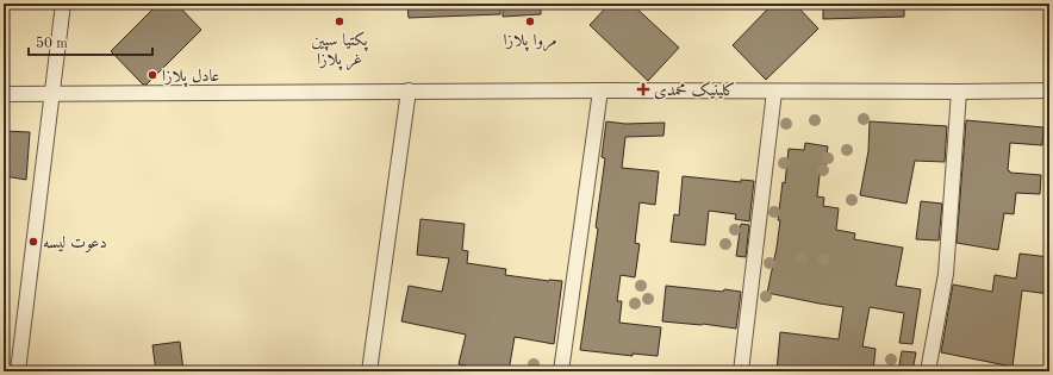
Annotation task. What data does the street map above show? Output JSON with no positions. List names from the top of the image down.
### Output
{
  "places": {
    "other": [
      "پکتیا سپین غر پلازا",
      "مروا پلازا",
      "عادل پلازا",
      "دعوت لیسه"
    ],
    "health": ["کلینیک محمدی"]
  },
  "scale_bar": "50 m"
}
